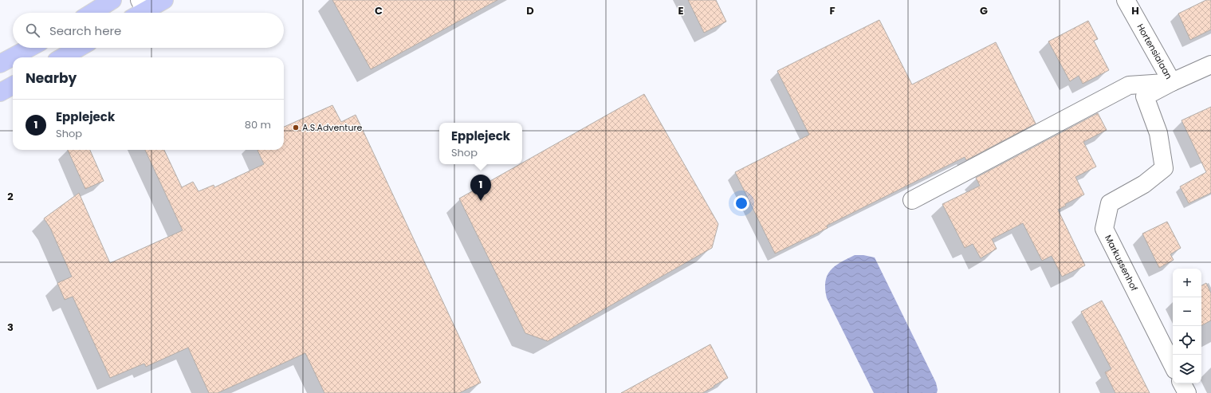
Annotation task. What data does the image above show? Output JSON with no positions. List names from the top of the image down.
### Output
{
  "streets": {
    "street": ["Hortensialaan", "Markussenhof"]
  },
  "crossings": [
    ["Hortensialaan", "Markussenhof"]
  ],
  "places": ["A.S.Adventure"],
  "page": {
    "search": "Search here",
    "heading": "Nearby",
    "list": [
      {
        "mark": "1",
        "name": "Epplejeck",
        "note": "Shop",
        "value": "80 m"
      }
    ],
    "popup": ["Epplejeck", "Shop"],
    "pins": "1",
    "map_buttons": ["+", "−"]
  },
  "grid": {
    "columns": [
      "C",
      "D",
      "E",
      "F",
      "G",
      "H"
    ],
    "rows": ["2", "3"]
  }
}
